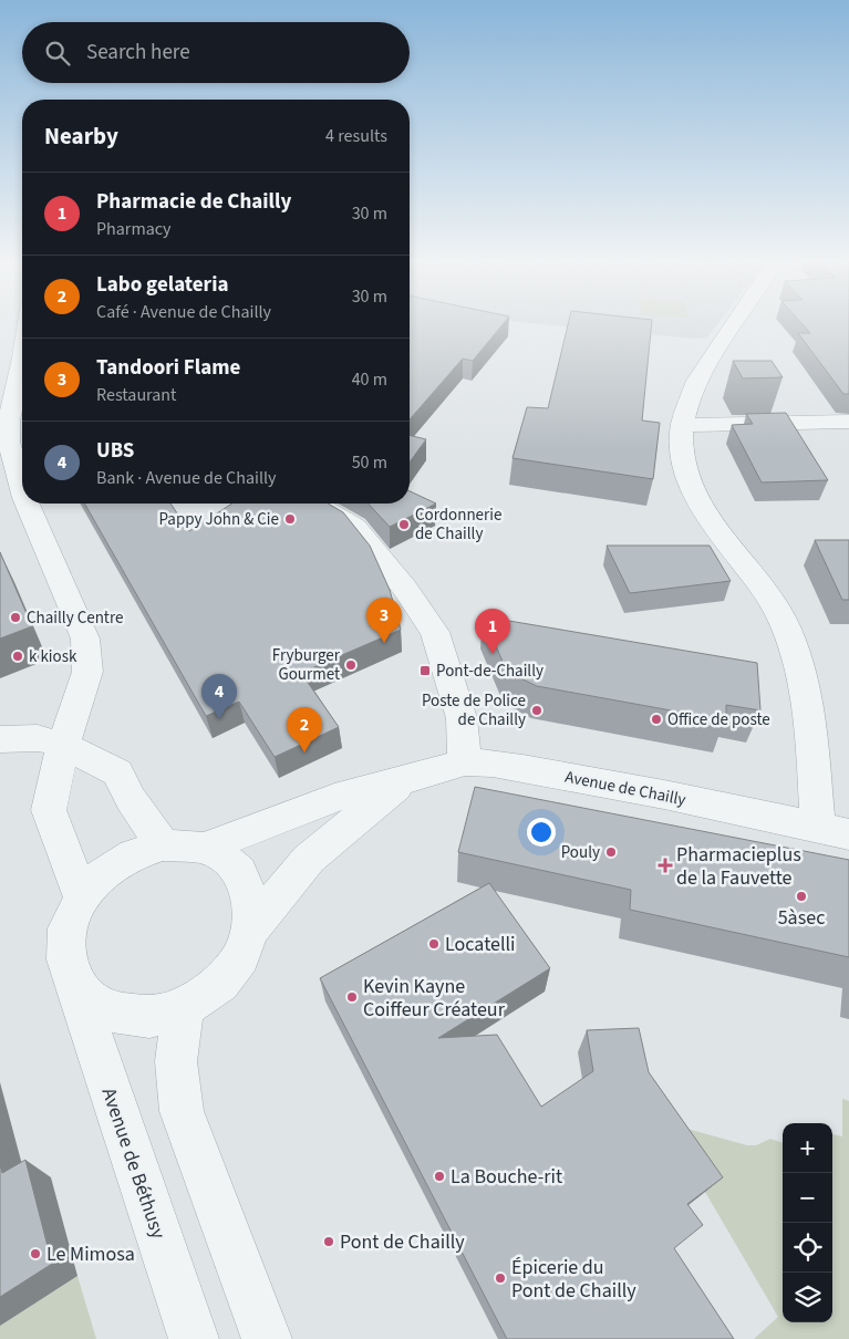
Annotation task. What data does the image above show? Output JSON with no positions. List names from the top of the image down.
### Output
{
  "streets": {
    "street": ["Avenue de Chailly", "Avenue de Béthusy"]
  },
  "crossings": [
    ["Avenue de Chailly", "Avenue de Béthusy"]
  ],
  "places": {
    "other": [
      "Pappy John & Cie",
      "Cordonnerie de Chailly",
      "Chailly Centre",
      "k kiosk",
      "Fryburger Gourmet",
      "Poste de Police de Chailly",
      "Office de poste",
      "Pouly",
      "5àsec",
      "Locatelli",
      "Kevin Kayne Coiffeur Créateur",
      "La Bouche-rit",
      "Pont de Chailly",
      "Le Mimosa",
      "Épicerie du Pont de Chailly"
    ],
    "transit": ["Pont-de-Chailly"],
    "health": ["Pharmacieplus de la Fauvette"]
  },
  "page": {
    "search": "Search here",
    "heading": ["Nearby", "4 results"],
    "list": [
      {
        "mark": "1",
        "name": "Pharmacie de Chailly",
        "note": "Pharmacy",
        "value": "30 m"
      },
      {
        "mark": "2",
        "name": "Labo gelateria",
        "note": "Café · Avenue de Chailly",
        "value": "30 m"
      },
      {
        "mark": "3",
        "name": "Tandoori Flame",
        "note": "Restaurant",
        "value": "40 m"
      },
      {
        "mark": "4",
        "name": "UBS",
        "note": "Bank · Avenue de Chailly",
        "value": "50 m"
      }
    ],
    "pins": [
      "3",
      "1",
      "4",
      "2"
    ],
    "map_buttons": ["+", "−"]
  }
}
